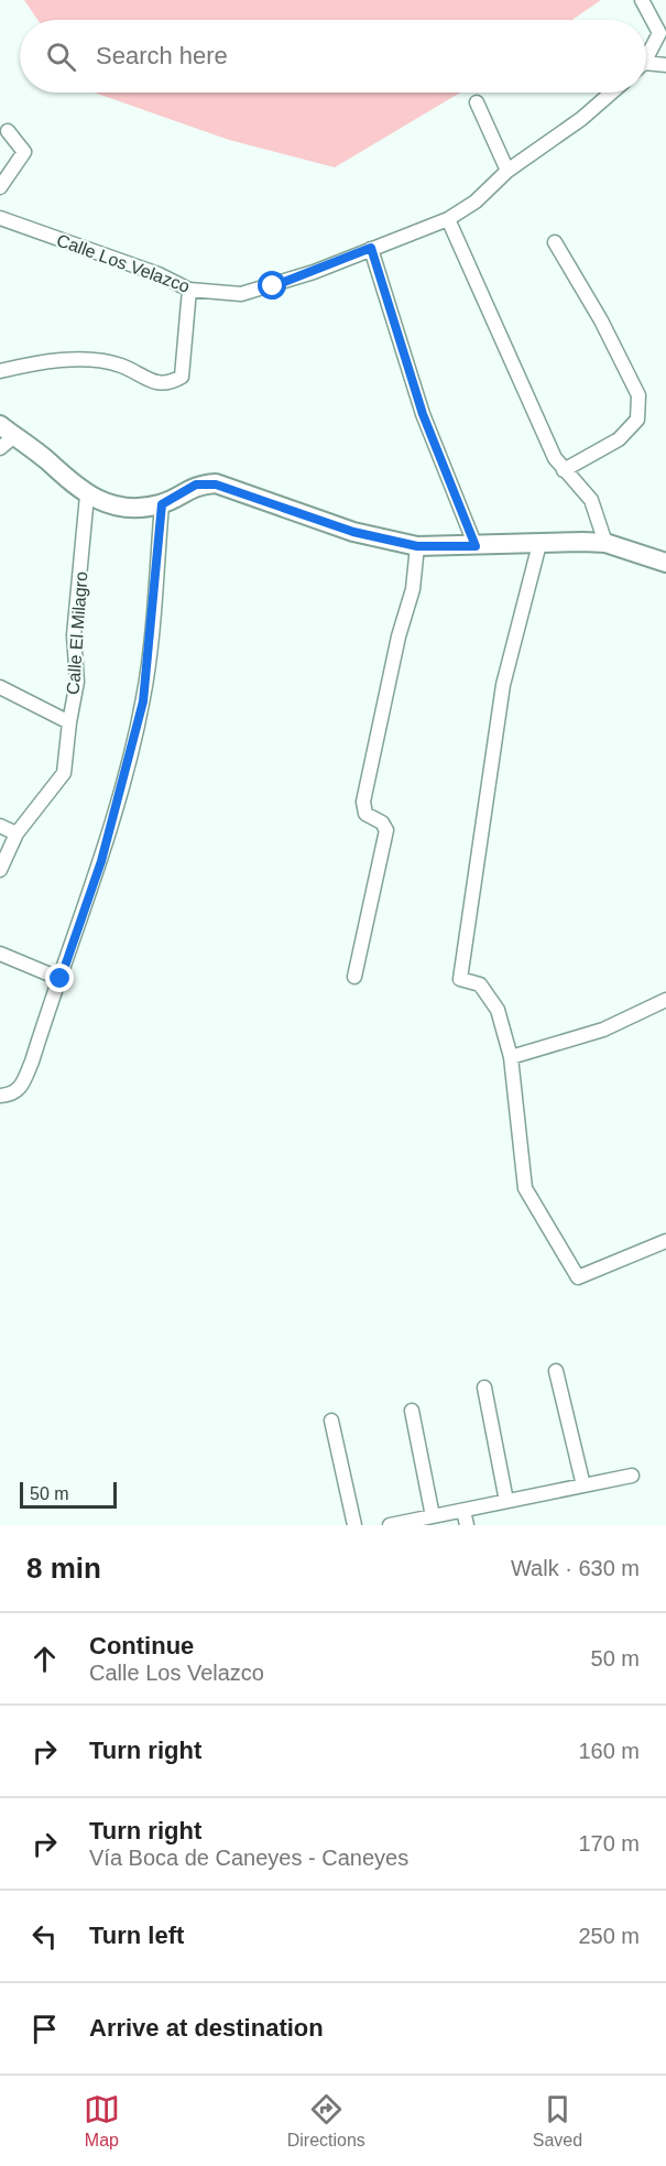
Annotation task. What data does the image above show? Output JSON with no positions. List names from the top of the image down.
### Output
{
  "streets": {
    "street": ["Calle Los Velazco", "Calle El Milagro"]
  },
  "scale_bar": "50 m",
  "page": {
    "search": "Search here",
    "scale": "50 m",
    "heading": ["8 min", "Walk · 630 m"],
    "list": [
      ["Continue", "Calle Los Velazco", "50 m"],
      ["Turn right", "160 m"],
      ["Turn right", "Vía Boca de Caneyes - Caneyes", "170 m"],
      ["Turn left", "250 m"],
      "Arrive at destination"
    ],
    "nav": ["Map", "Directions", "Saved"]
  }
}
